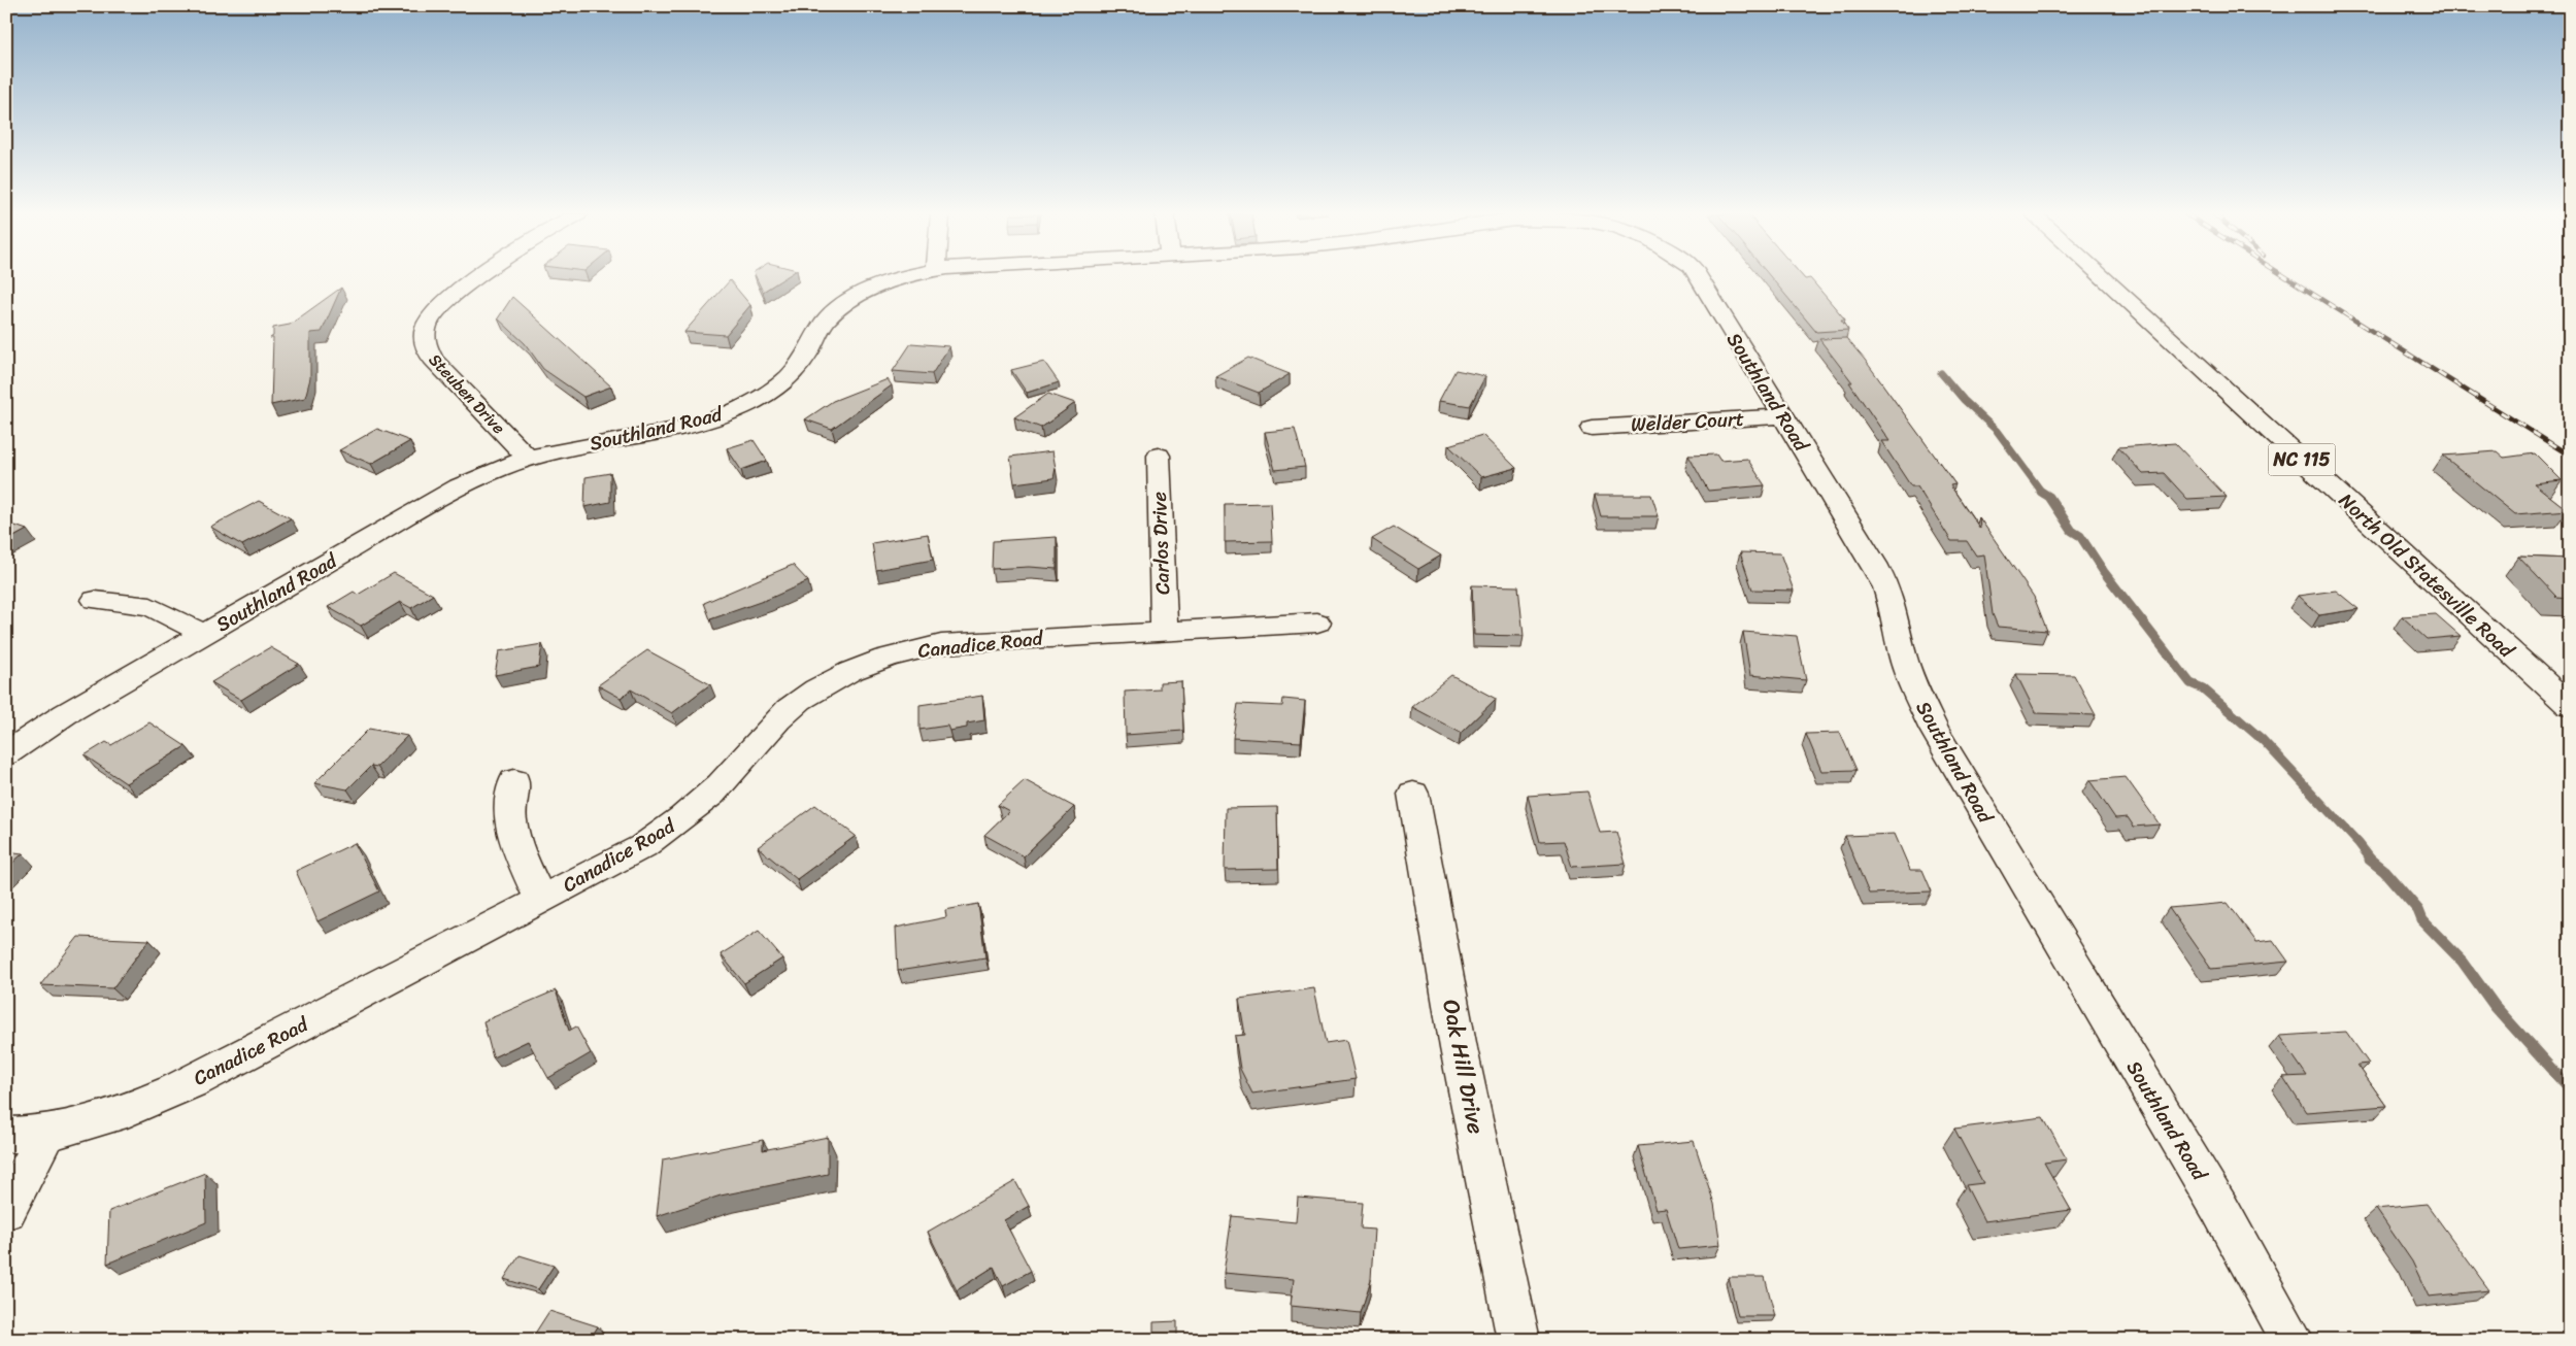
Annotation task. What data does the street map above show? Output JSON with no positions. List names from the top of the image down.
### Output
{
  "streets": {
    "street": [
      "Southland Road",
      "Steuben Drive",
      "Welder Court",
      "NC 115",
      "Carlos Drive",
      "North Old Statesville Road",
      "Canadice Road",
      "Oak Hill Drive"
    ]
  },
  "crossings": [
    ["Southland Road", "Steuben Drive"],
    ["Southland Road", "Welder Court"],
    ["Carlos Drive", "Canadice Road"]
  ]
}
